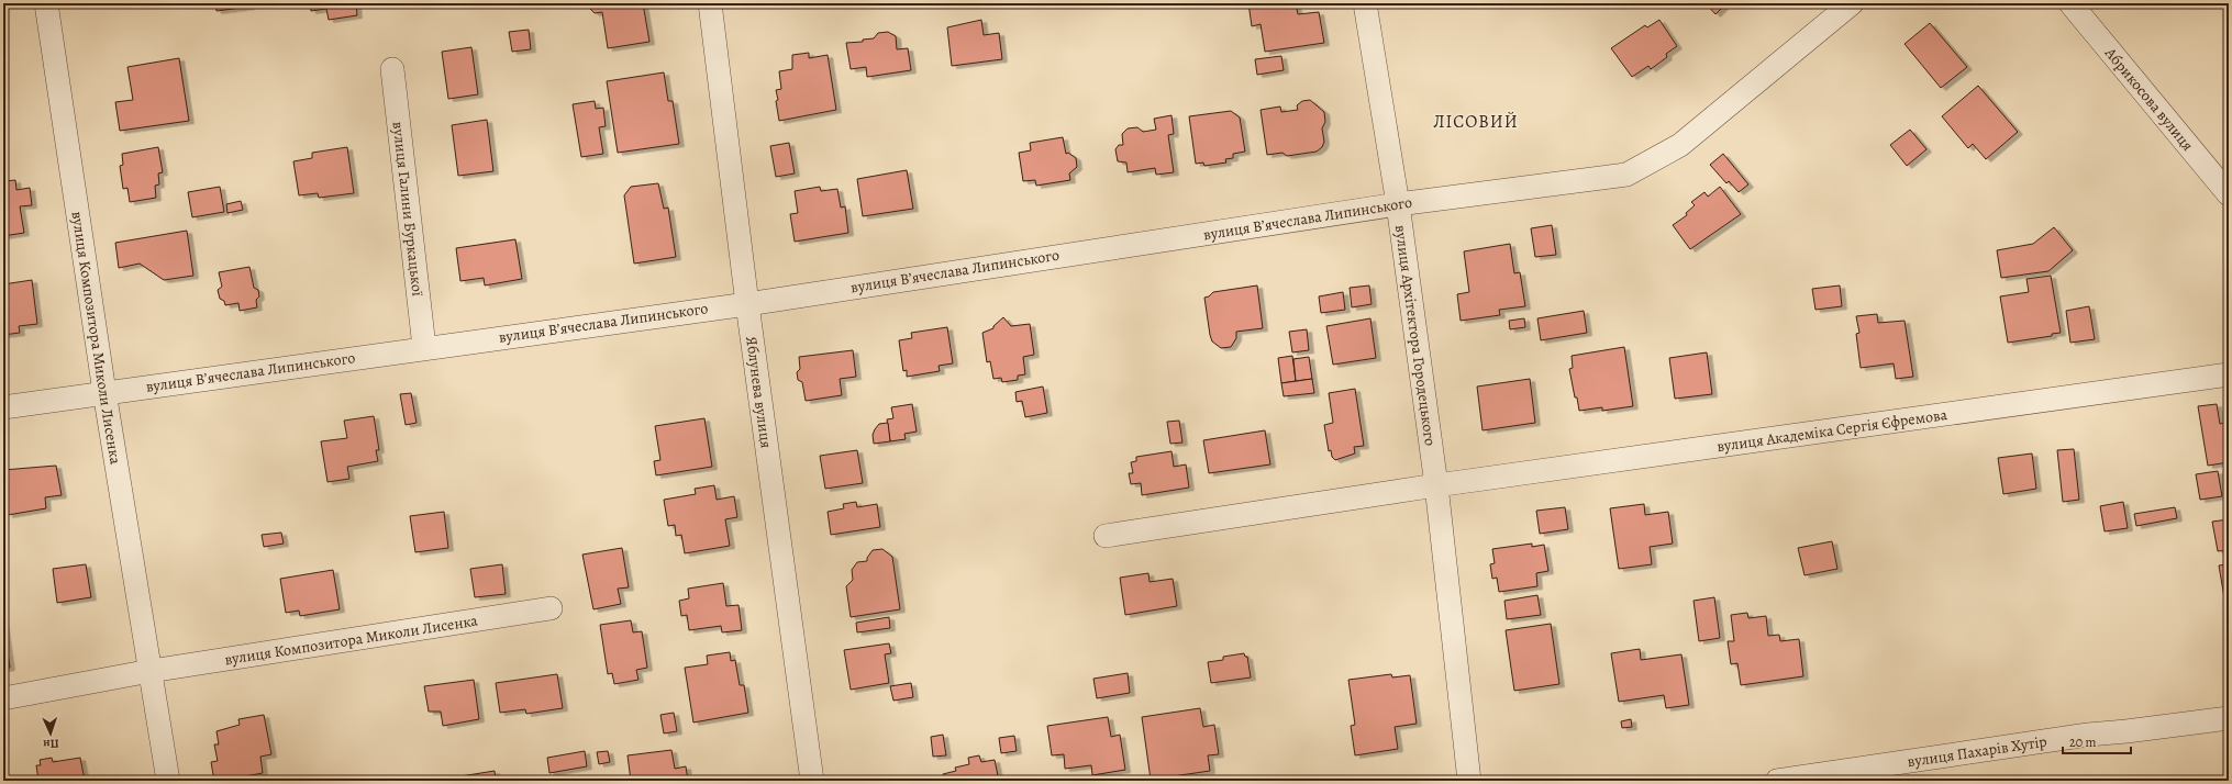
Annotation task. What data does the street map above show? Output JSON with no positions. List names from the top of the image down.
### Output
{
  "streets": {
    "street": [
      "Абрикосова вулиця",
      "вулиця Галини Буркацької",
      "вулиця Вʼячеслава Липинського",
      "вулиця Архітектора Городецького",
      "вулиця Композитора Миколи Лисенка",
      "Яблунева вулиця",
      "вулиця Академіка Сергія Єфремова",
      "вулиця Пахарів Хутір"
    ]
  },
  "crossings": [
    ["вулиця Галини Буркацької", "вулиця Вʼячеслава Липинського"],
    ["вулиця Вʼячеслава Липинського", "вулиця Архітектора Городецького"],
    ["вулиця Вʼячеслава Липинського", "вулиця Композитора Миколи Лисенка"],
    ["вулиця Вʼячеслава Липинського", "Яблунева вулиця"],
    ["вулиця Архітектора Городецького", "вулиця Академіка Сергія Єфремова"]
  ],
  "districts": ["ЛІСОВИЙ"],
  "scale_bar": "20 m",
  "north": "bottom"
}
